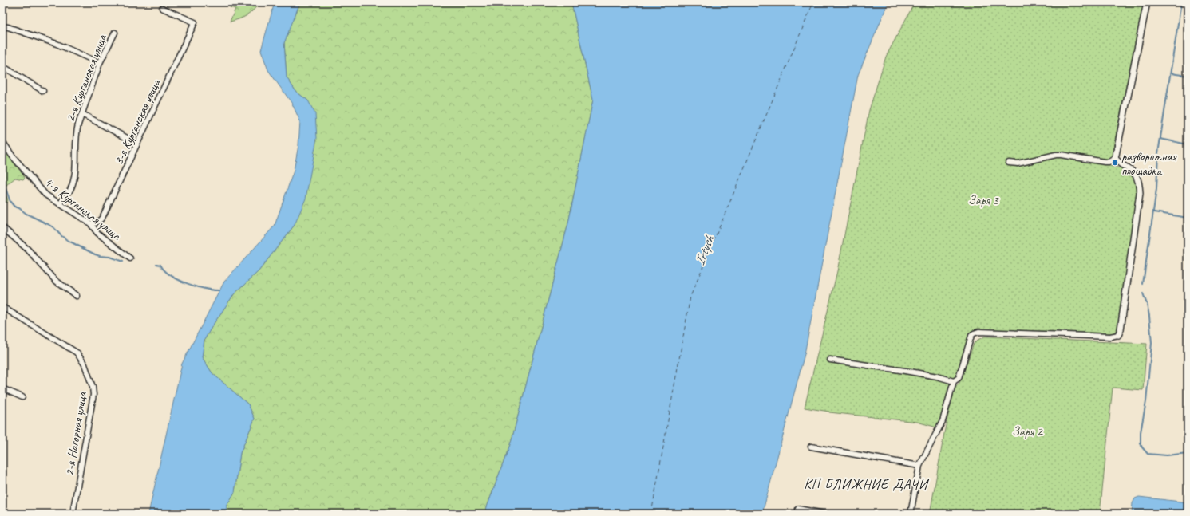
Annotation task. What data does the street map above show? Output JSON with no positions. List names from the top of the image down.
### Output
{
  "streets": {
    "street": [
      "2-я Курганская улица",
      "3-я Курганская улица",
      "4-я Курганская улица",
      "2-я Нагорная улица"
    ]
  },
  "crossings": [
    ["2-я Курганская улица", "4-я Курганская улица"],
    ["3-я Курганская улица", "4-я Курганская улица"]
  ],
  "districts": ["КП БЛИЖНИЕ ДАЧИ"],
  "water": ["Irtysh"],
  "parks": ["Заря 3", "Заря 2"],
  "places": ["разворотная площадка"]
}
